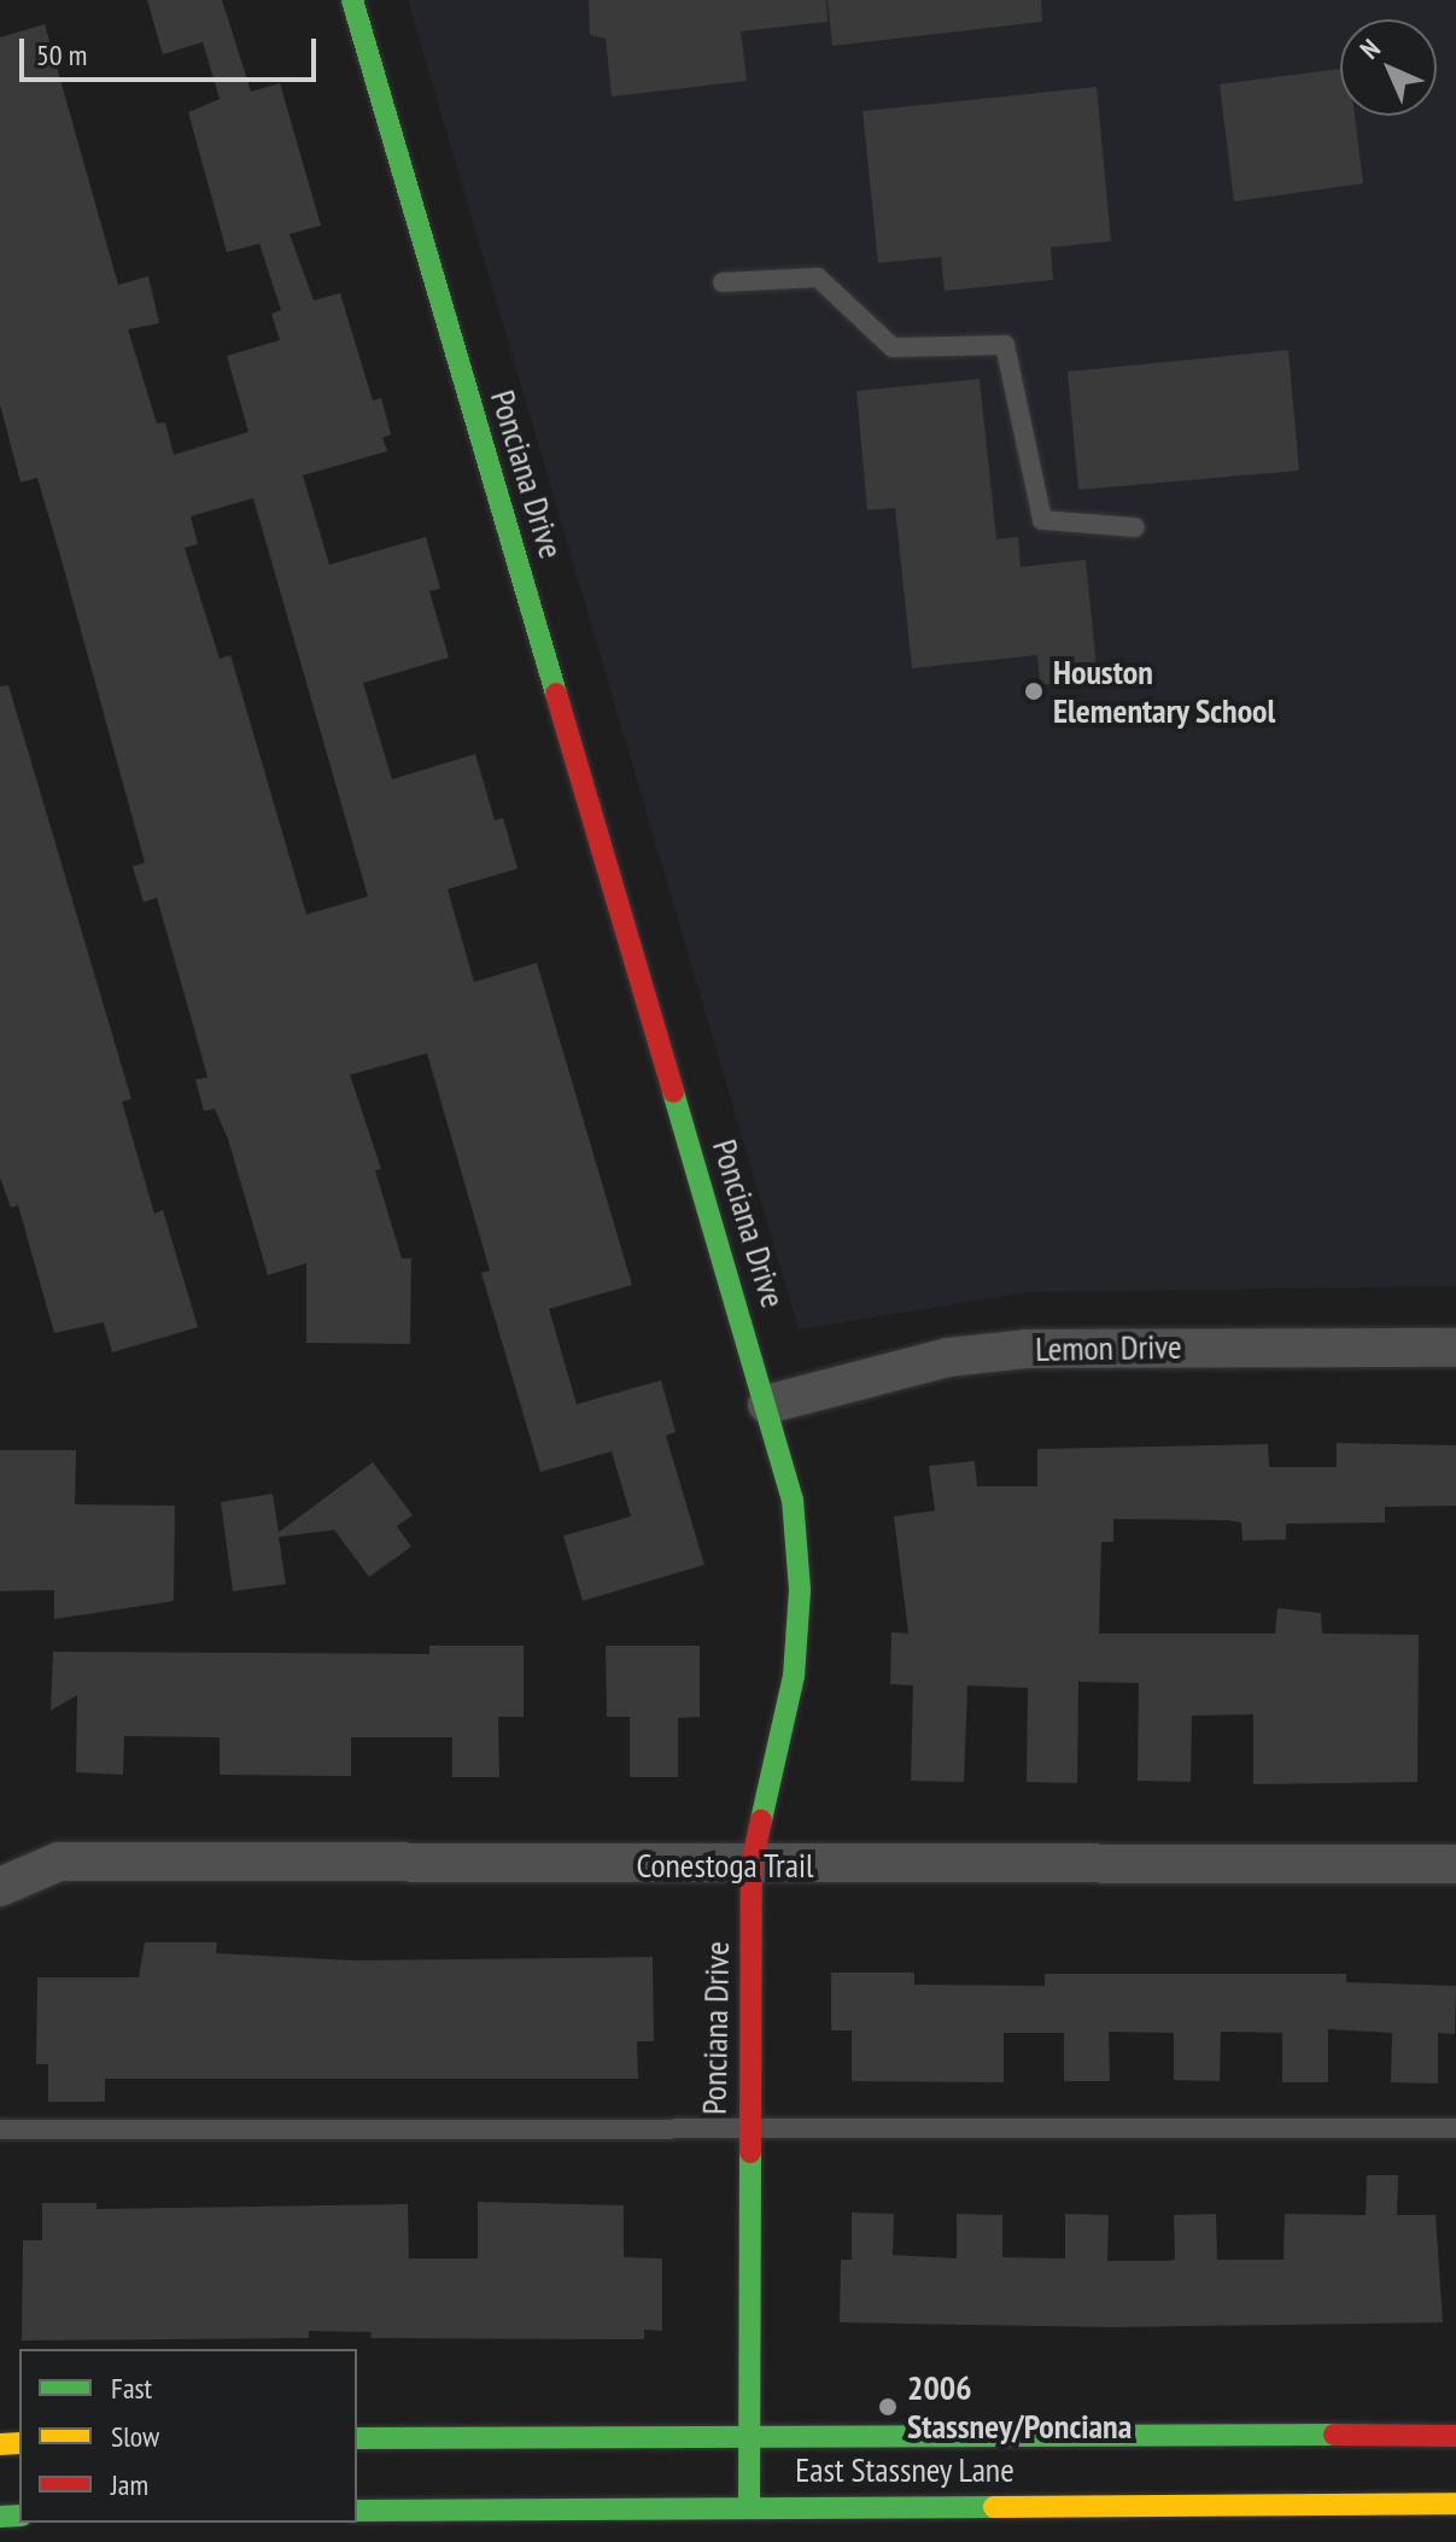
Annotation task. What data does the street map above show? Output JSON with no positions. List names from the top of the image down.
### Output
{
  "streets": {
    "street": [
      "Ponciana Drive",
      "Lemon Drive",
      "Conestoga Trail",
      "East Stassney Lane"
    ]
  },
  "crossings": [
    ["Ponciana Drive", "Lemon Drive"],
    ["Ponciana Drive", "Conestoga Trail"],
    ["Ponciana Drive", "East Stassney Lane"]
  ],
  "places": ["Houston Elementary School", "2006 Stassney/Ponciana"],
  "legend": ["Fast", "Slow", "Jam"],
  "scale_bar": "50 m",
  "north": "top left"
}
